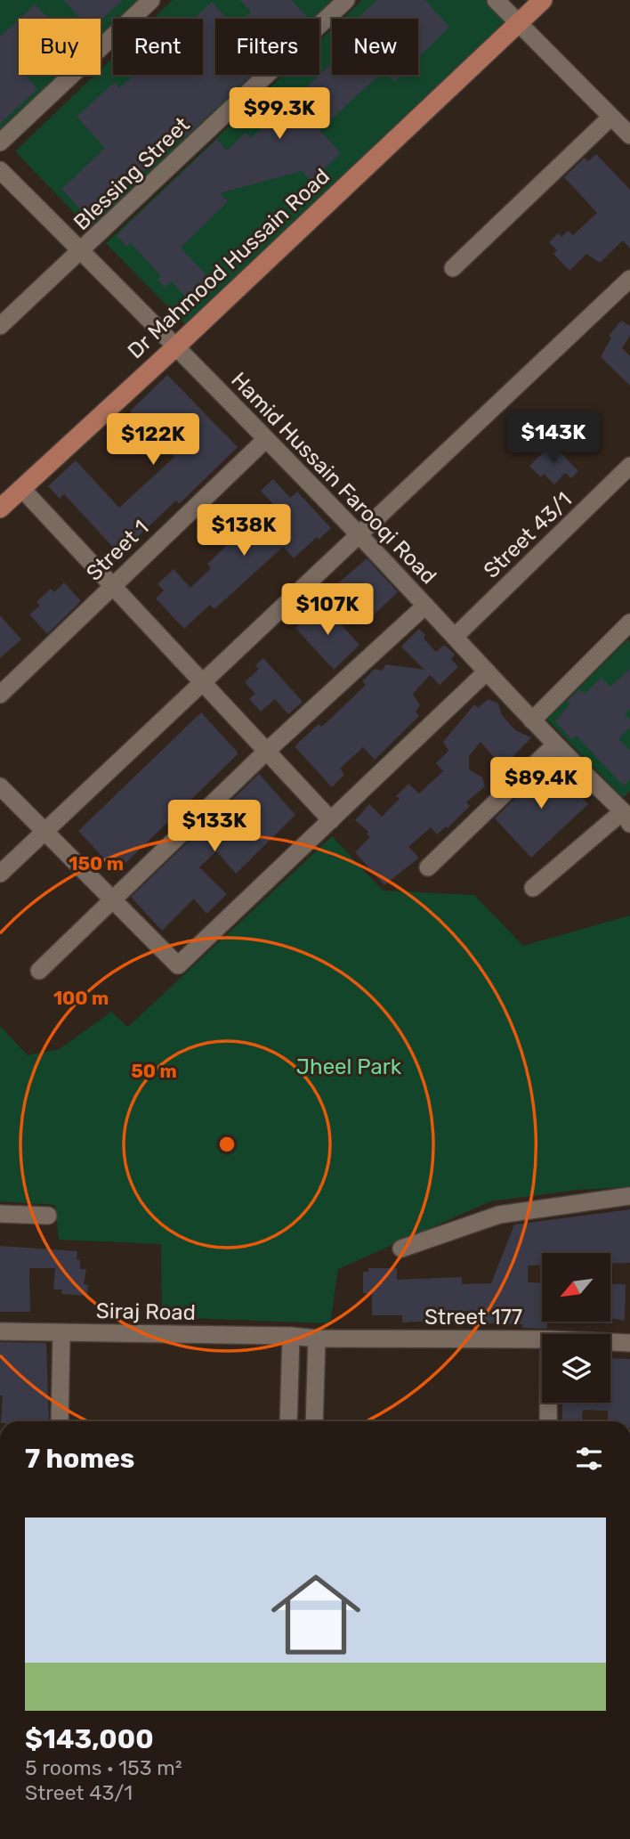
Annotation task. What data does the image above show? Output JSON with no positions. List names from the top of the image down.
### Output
{
  "streets": {
    "main road": ["Dr Mahmood Hussain Road"],
    "street": [
      "Blessing Street",
      "Hamid Hussain Farooqi Road",
      "Street 43/1",
      "Street 1",
      "Siraj Road",
      "Street 177"
    ]
  },
  "crossings": [
    ["Blessing Street", "Hamid Hussain Farooqi Road"],
    ["Dr Mahmood Hussain Road", "Hamid Hussain Farooqi Road"],
    ["Hamid Hussain Farooqi Road", "Street 43/1"],
    ["Hamid Hussain Farooqi Road", "Street 1"],
    ["Siraj Road", "Street 177"]
  ],
  "parks": ["Jheel Park"],
  "north": "bottom left",
  "page": {
    "chip": [
      "Buy",
      "Rent",
      "Filters",
      "New"
    ],
    "price": [
      "$99.3K",
      "$143K",
      "$122K",
      "$138K",
      "$107K",
      "$89.4K",
      "$133K"
    ],
    "heading": "7 homes",
    "list": [
      {
        "name": "$143,000",
        "note": "5 rooms · 153 m² · Street 43/1"
      }
    ]
  },
  "rings": ["150 m", "100 m", "50 m"]
}
